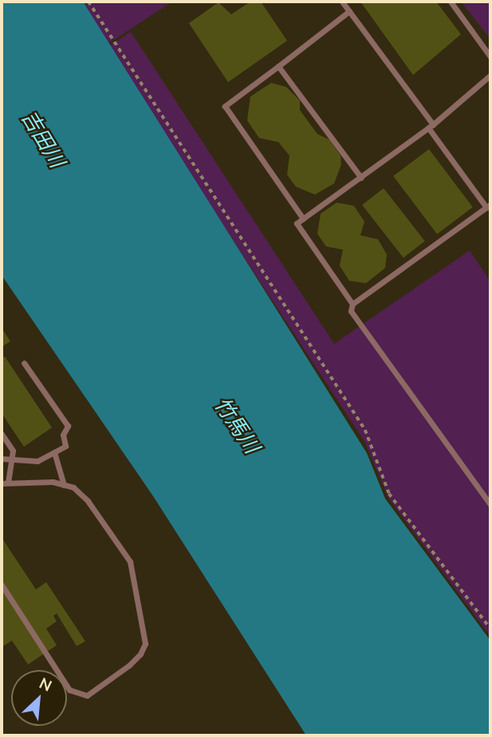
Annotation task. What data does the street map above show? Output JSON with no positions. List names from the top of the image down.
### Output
{
  "water": ["吉田川", "竹馬川"],
  "north": "top right"
}
